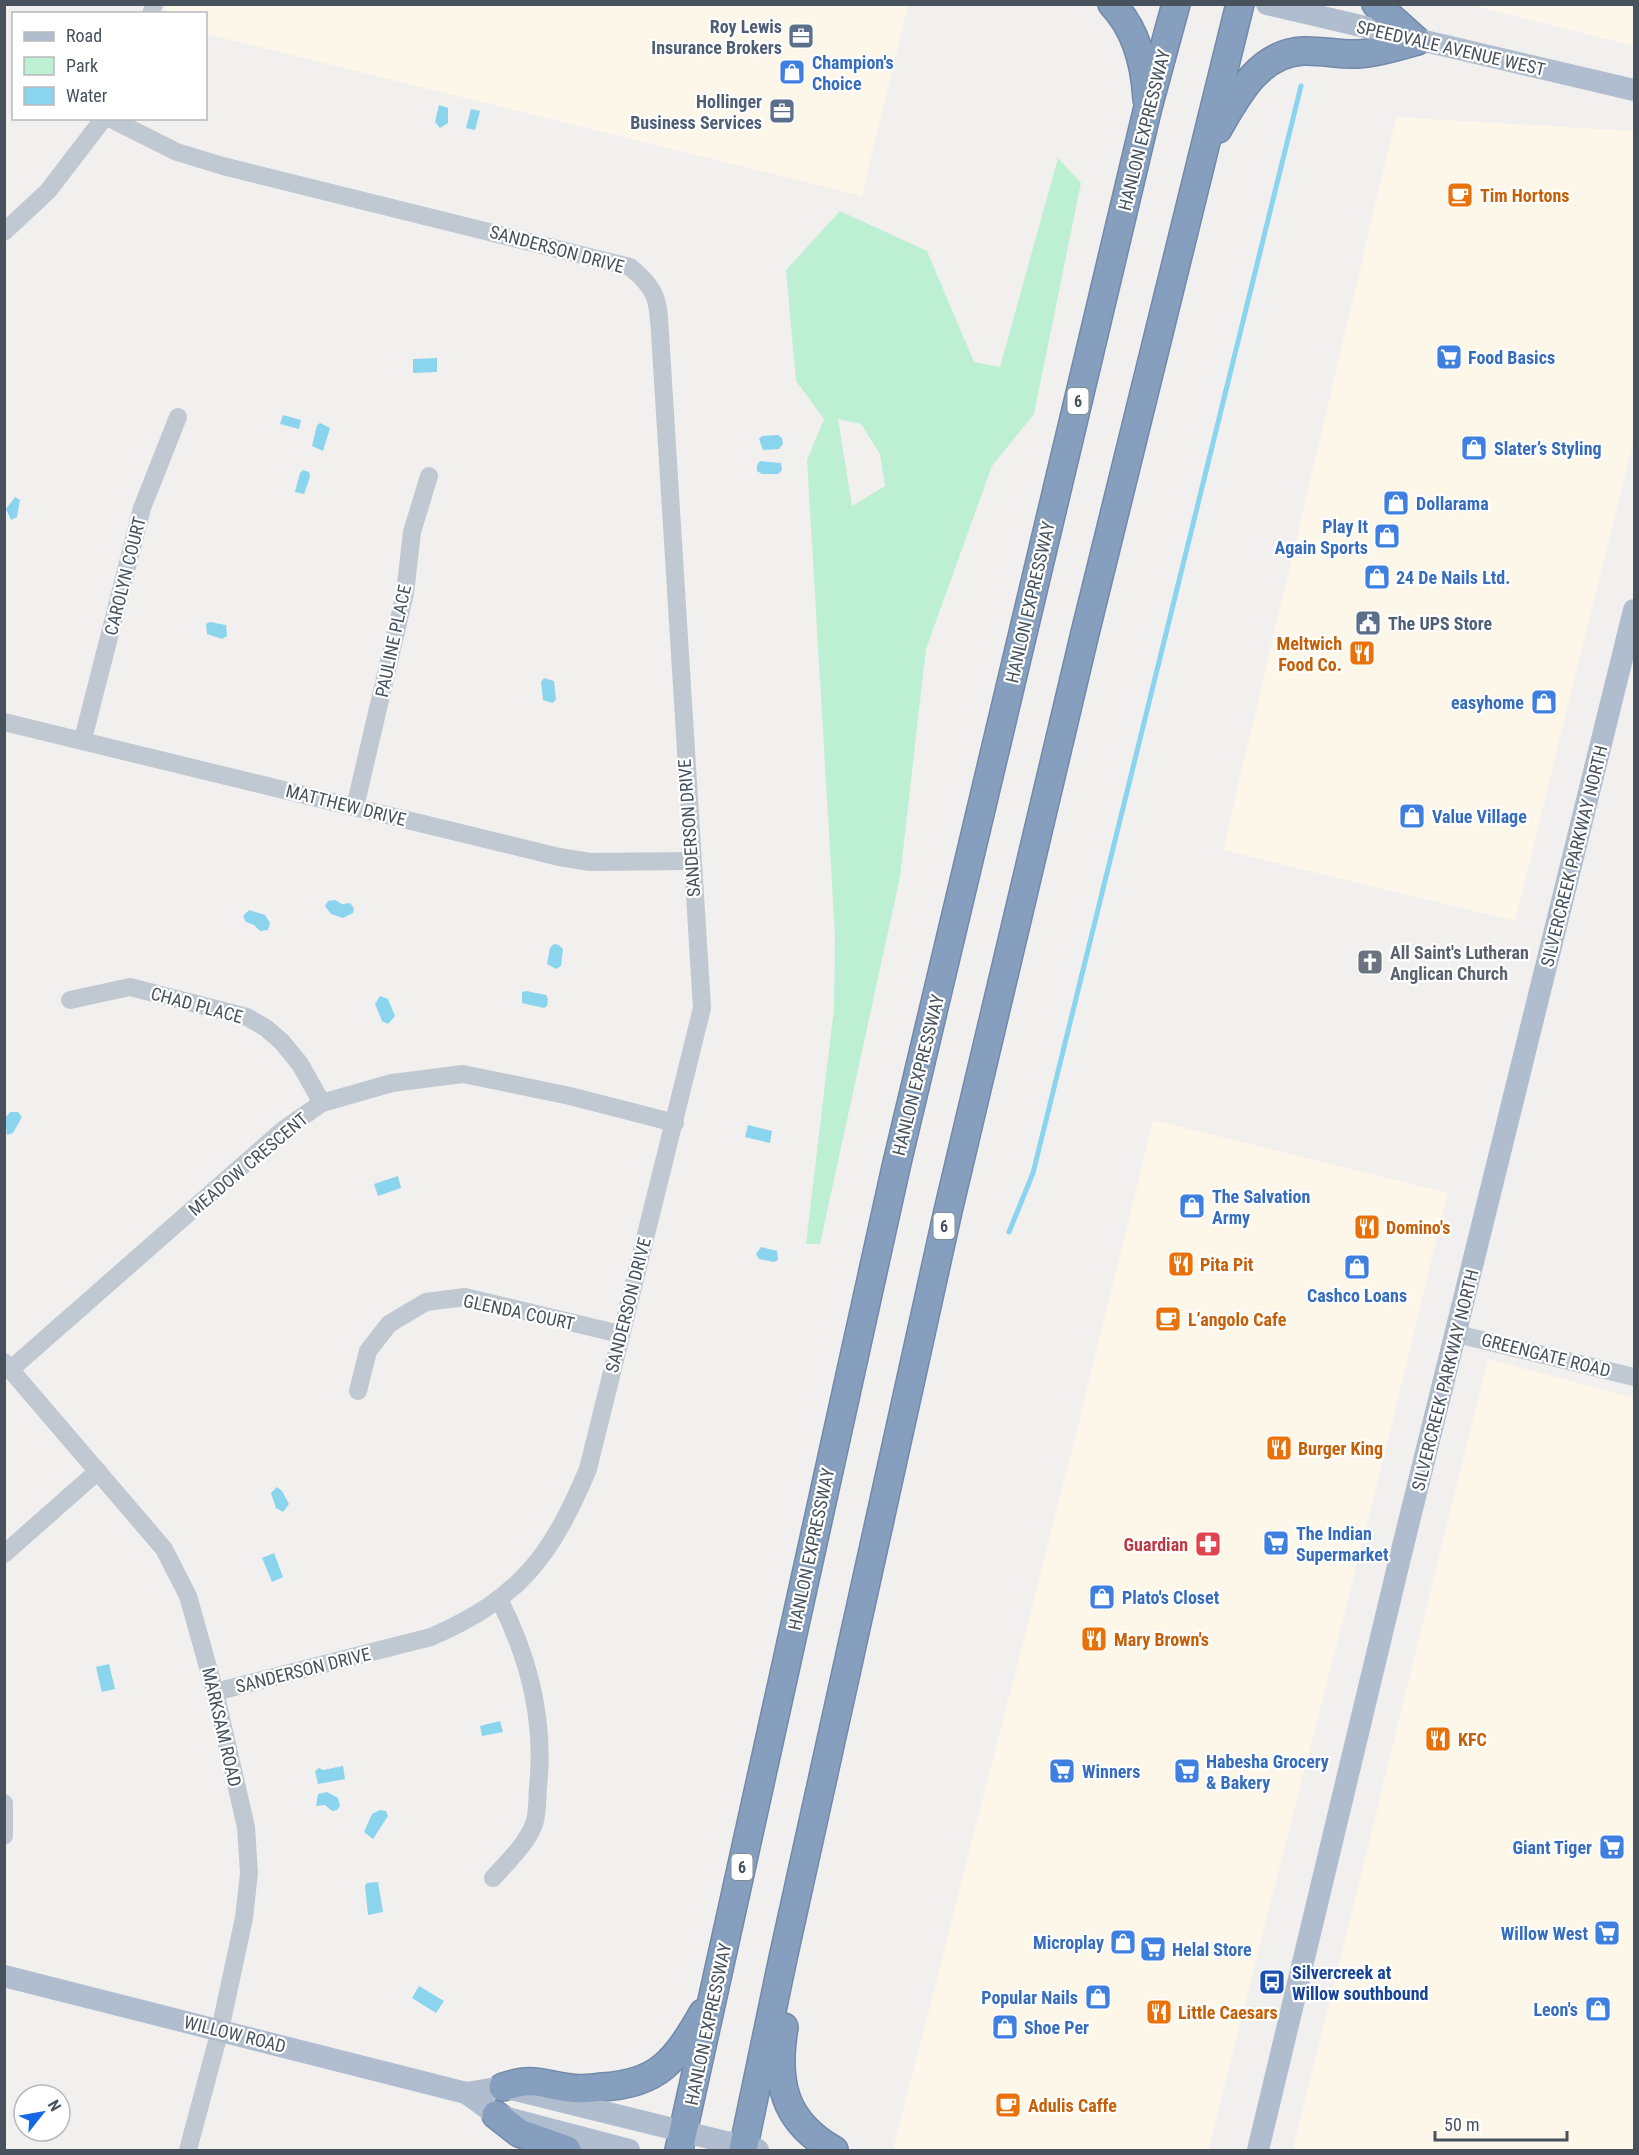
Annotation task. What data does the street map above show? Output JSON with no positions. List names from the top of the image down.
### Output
{
  "streets": {
    "highway": ["HANLON EXPRESSWAY", "6"],
    "main road": ["SPEEDVALE AVENUE WEST", "SILVERCREEK PARKWAY NORTH", "WILLOW ROAD"],
    "street": [
      "SANDERSON DRIVE",
      "CAROLYN COURT",
      "PAULINE PLACE",
      "MATTHEW DRIVE",
      "CHAD PLACE",
      "MEADOW CRESCENT",
      "GLENDA COURT",
      "GREENGATE ROAD",
      "MARKSAM ROAD"
    ]
  },
  "crossings": [
    ["HANLON EXPRESSWAY", "WILLOW ROAD"],
    ["SANDERSON DRIVE", "MATTHEW DRIVE"],
    ["SANDERSON DRIVE", "MEADOW CRESCENT"],
    ["SANDERSON DRIVE", "GLENDA COURT"],
    ["SANDERSON DRIVE", "MARKSAM ROAD"],
    ["6", "WILLOW ROAD"],
    ["CAROLYN COURT", "MATTHEW DRIVE"],
    ["PAULINE PLACE", "MATTHEW DRIVE"],
    ["SILVERCREEK PARKWAY NORTH", "GREENGATE ROAD"],
    ["CHAD PLACE", "MEADOW CRESCENT"],
    ["MEADOW CRESCENT", "MARKSAM ROAD"],
    ["MARKSAM ROAD", "WILLOW ROAD"]
  ],
  "places": {
    "office": ["Roy Lewis Insurance Brokers", "Hollinger Business Services"],
    "shop": [
      "Champion's Choice",
      "Slater’s Styling",
      "Dollarama",
      "Play It Again Sports",
      "24 De Nails Ltd.",
      "easyhome",
      "Value Village",
      "The Salvation Army",
      "Cashco Loans",
      "Plato's Closet",
      "Microplay",
      "Popular Nails",
      "Leon's",
      "Shoe Per"
    ],
    "cafe": ["Tim Hortons", "L’angolo Cafe", "Adulis Caffe"],
    "supermarket": [
      "Food Basics",
      "The Indian Supermarket",
      "Winners",
      "Habesha Grocery & Bakery",
      "Giant Tiger",
      "Willow West",
      "Helal Store"
    ],
    "public building": ["The UPS Store"],
    "restaurant": [
      "Meltwich Food Co.",
      "Domino's",
      "Pita Pit",
      "Burger King",
      "Mary Brown's",
      "KFC",
      "Little Caesars"
    ],
    "church": ["All Saint's Lutheran Anglican Church"],
    "pharmacy": ["Guardian"],
    "bus stop": ["Silvercreek at Willow southbound"]
  },
  "legend": ["Road", "Park", "Water"],
  "scale_bar": "50 m",
  "north": "top right"
}
